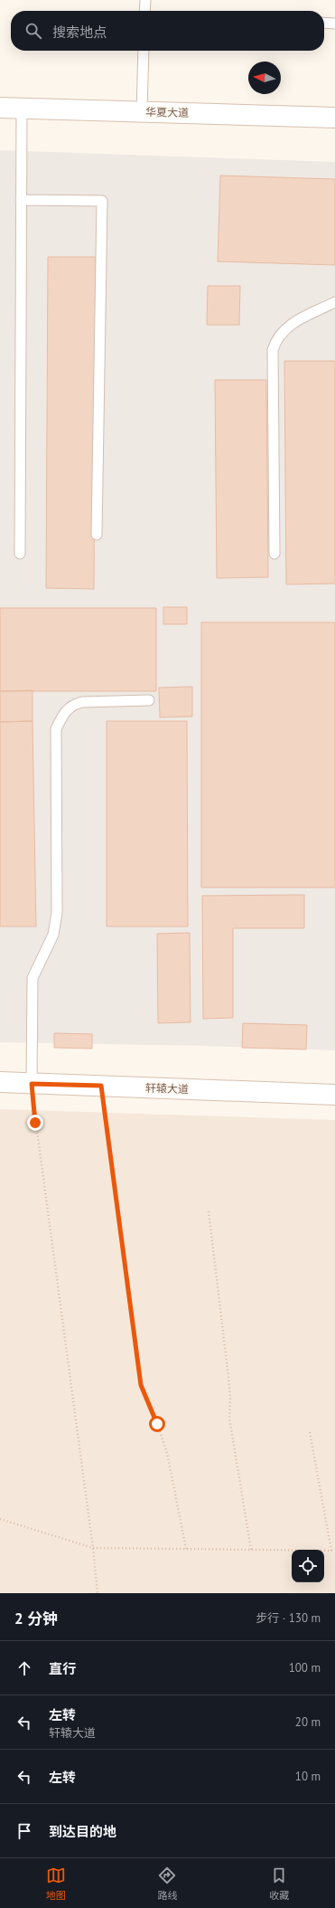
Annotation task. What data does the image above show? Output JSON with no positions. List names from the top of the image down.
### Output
{
  "streets": {
    "street": ["华夏大道", "轩辕大道"]
  },
  "north": "left",
  "page": {
    "search": "搜索地点",
    "heading": ["2 分钟", "步行 · 130 m"],
    "list": [
      ["直行", "100 m"],
      ["左转", "轩辕大道", "20 m"],
      ["左转", "10 m"],
      "到达目的地"
    ],
    "nav": ["地图", "路线", "收藏"]
  }
}
